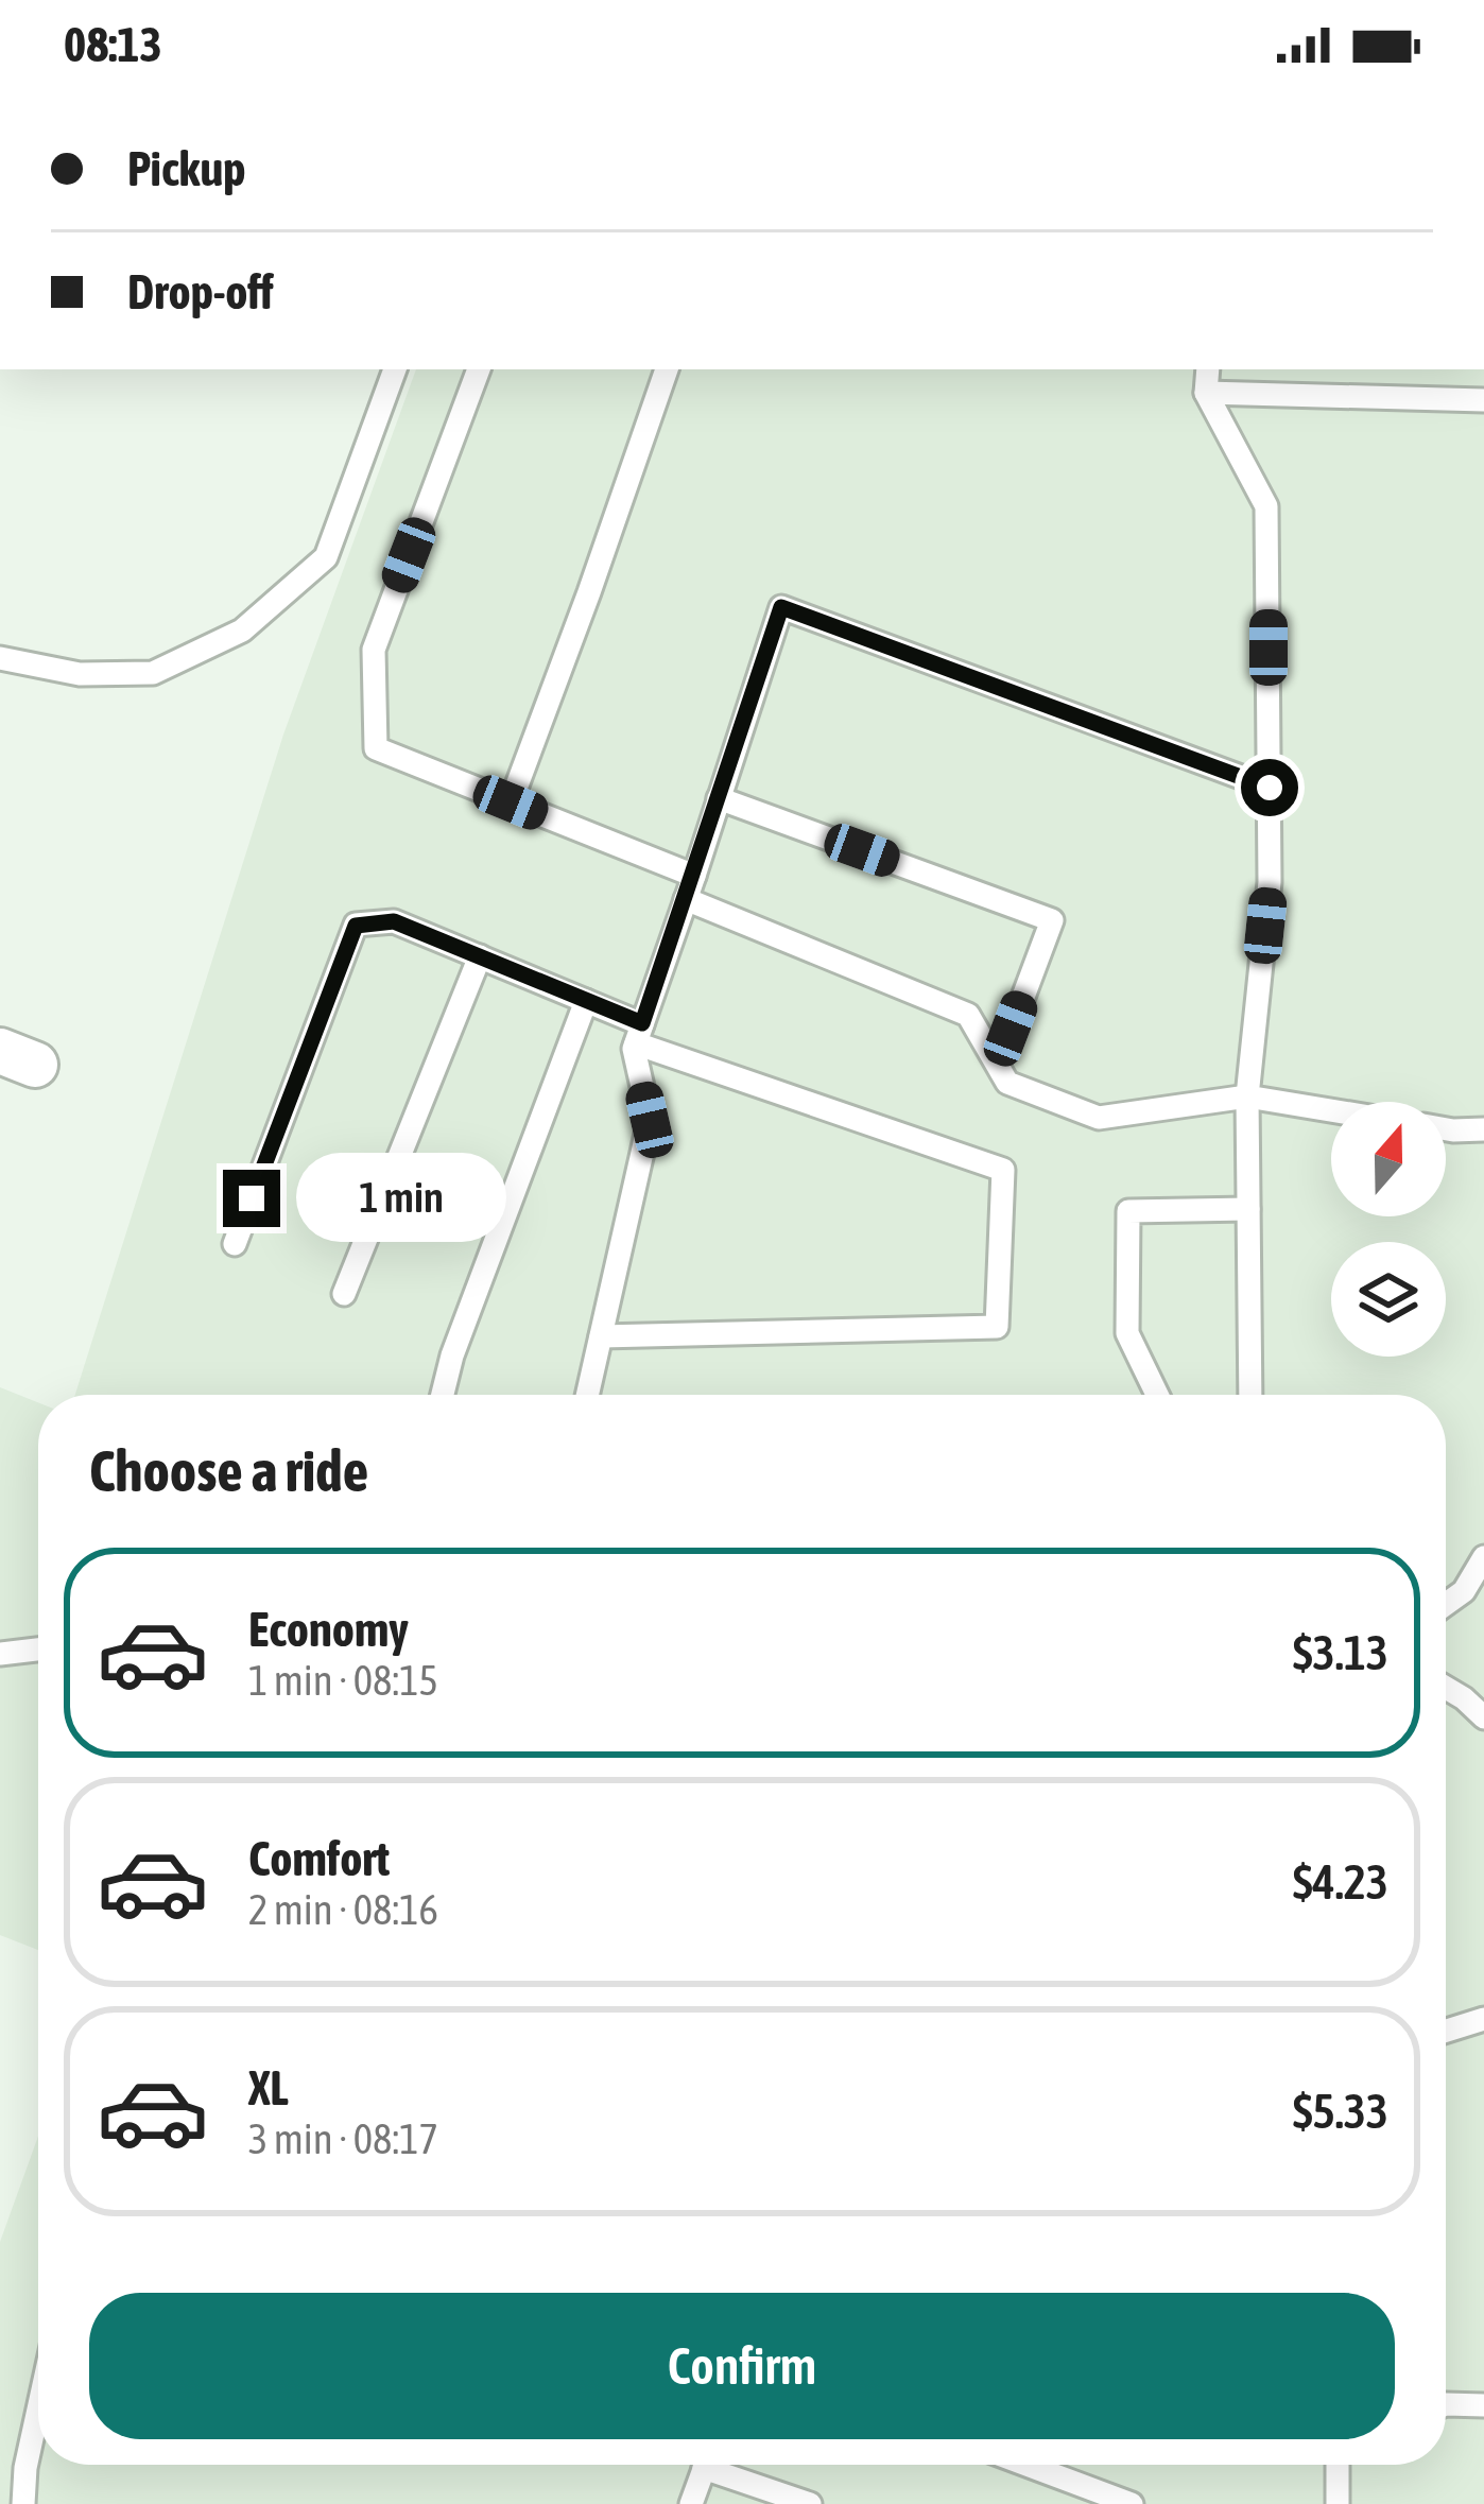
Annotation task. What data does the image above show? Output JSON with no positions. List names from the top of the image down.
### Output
{
  "north": "top",
  "page": {
    "status": "08:13",
    "banner": ["Pickup", "Drop-off"],
    "bubble": "1 min",
    "heading": "Choose a ride",
    "list": [
      {
        "name": "Economy",
        "note": "1 min · 08:15",
        "value": "$3.13"
      },
      {
        "name": "Comfort",
        "note": "2 min · 08:16",
        "value": "$4.23"
      },
      {
        "name": "XL",
        "note": "3 min · 08:17",
        "value": "$5.33"
      }
    ],
    "buttons": "Confirm"
  }
}
